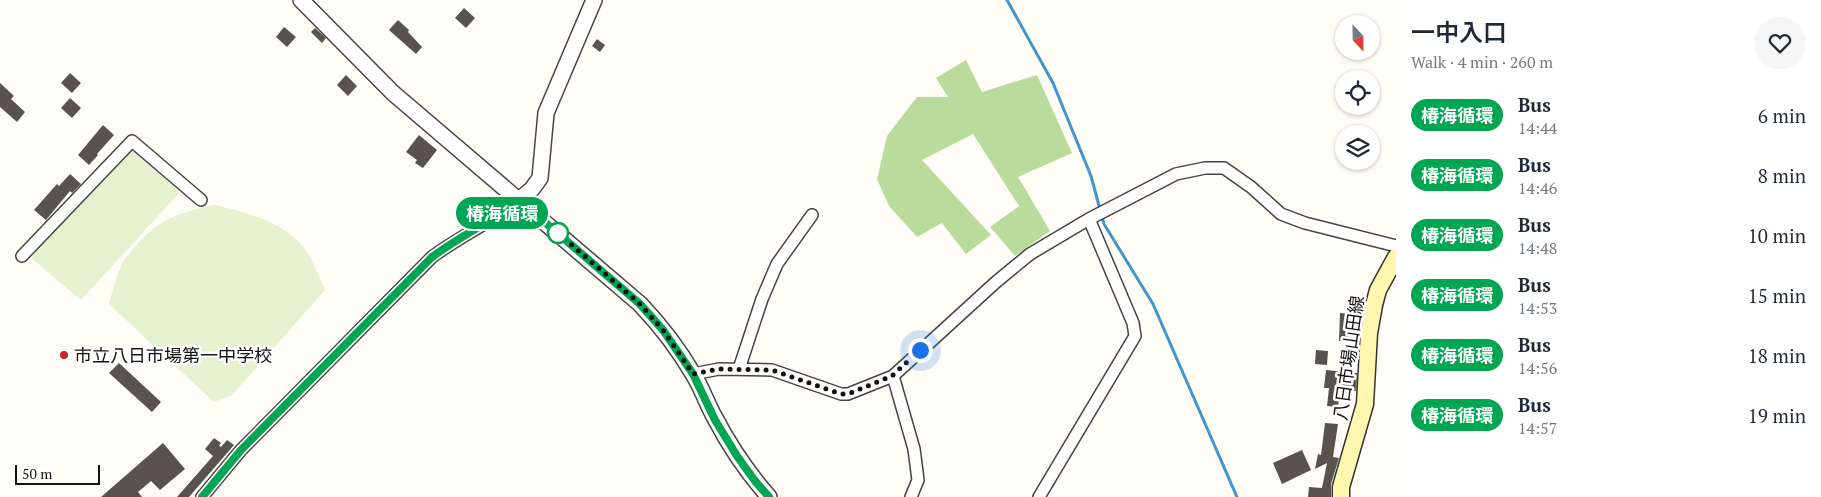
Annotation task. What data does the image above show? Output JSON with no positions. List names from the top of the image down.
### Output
{
  "streets": {
    "main road": ["八日市場山田線"]
  },
  "places": ["市立八日市場第一中学校"],
  "lines": ["bus line 椿海循環"],
  "scale_bar": "50 m",
  "north": "bottom",
  "page": {
    "on_map": "椿海循環",
    "heading": ["一中入口", "Walk · 4 min · 260 m"],
    "list": [
      {
        "mark": "椿海循環",
        "name": "Bus",
        "note": "14:44",
        "value": "6 min"
      },
      {
        "mark": "椿海循環",
        "name": "Bus",
        "note": "14:46",
        "value": "8 min"
      },
      {
        "mark": "椿海循環",
        "name": "Bus",
        "note": "14:48",
        "value": "10 min"
      },
      {
        "mark": "椿海循環",
        "name": "Bus",
        "note": "14:53",
        "value": "15 min"
      },
      {
        "mark": "椿海循環",
        "name": "Bus",
        "note": "14:56",
        "value": "18 min"
      },
      {
        "mark": "椿海循環",
        "name": "Bus",
        "note": "14:57",
        "value": "19 min"
      }
    ],
    "scale": "50 m"
  }
}
